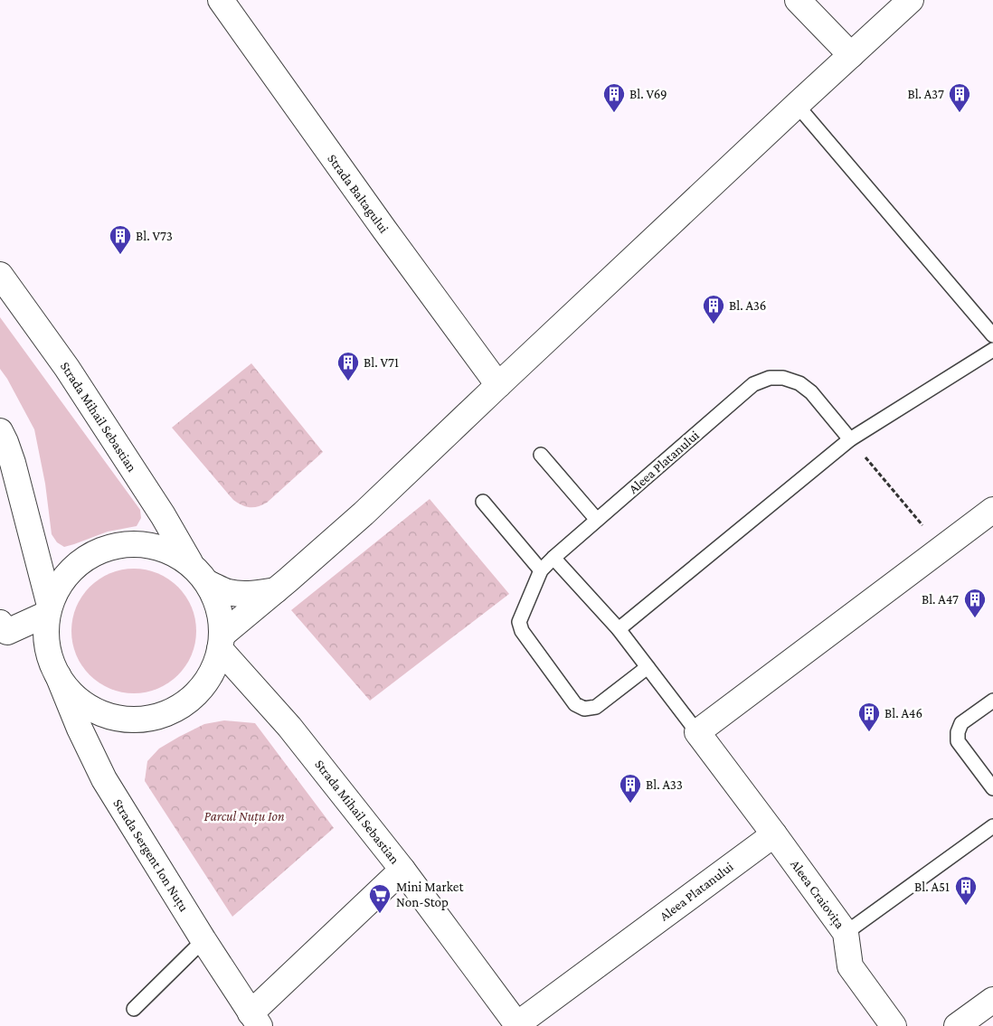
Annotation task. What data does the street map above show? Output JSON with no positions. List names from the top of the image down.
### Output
{
  "streets": {
    "street": [
      "Strada Baltagului",
      "Strada Mihail Sebastian",
      "Aleea Platanului",
      "Strada Sergent Ion Nuțu",
      "Aleea Craiovița"
    ]
  },
  "crossings": [
    ["Strada Mihail Sebastian", "Aleea Platanului"],
    ["Aleea Platanului", "Aleea Craiovița"]
  ],
  "parks": ["Parcul Nuțu Ion"],
  "places": {
    "building": [
      "Bl. V69",
      "Bl. A37",
      "Bl. V73",
      "Bl. A36",
      "Bl. V71",
      "Bl. A47",
      "Bl. A46",
      "Bl. A33",
      "Bl. A51"
    ],
    "supermarket": ["Mini Market Non-Stop"]
  }
}
